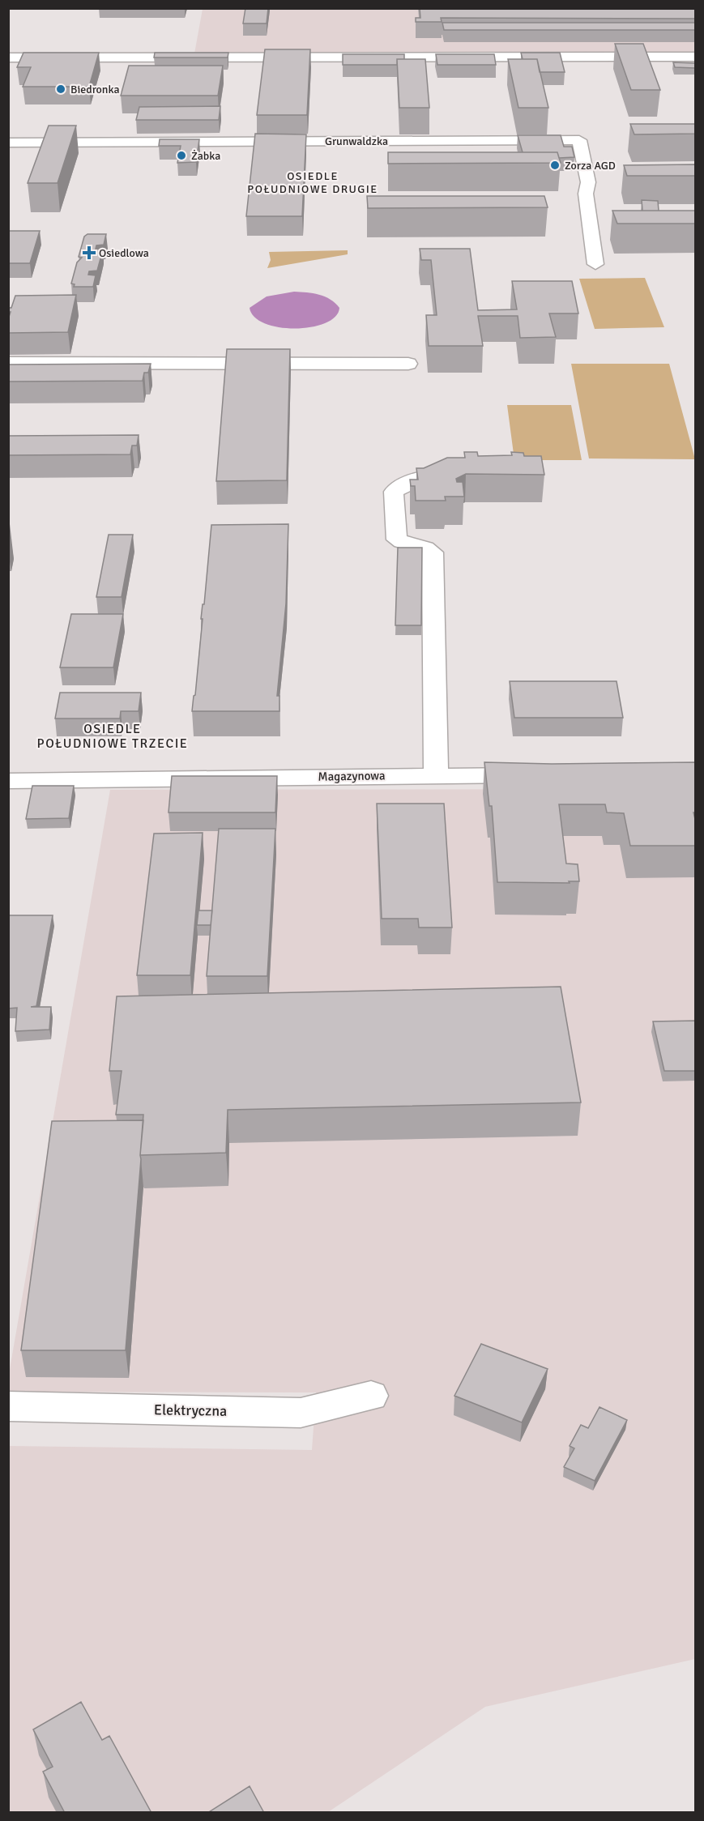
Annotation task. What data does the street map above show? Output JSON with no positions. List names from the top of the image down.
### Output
{
  "streets": {
    "street": ["Grunwaldzka", "Magazynowa", "Elektryczna"]
  },
  "districts": ["OSIEDLE POŁUDNIOWE DRUGIE", "OSIEDLE POŁUDNIOWE TRZECIE"],
  "places": {
    "other": ["Biedronka", "Żabka", "Zorza AGD"],
    "health": ["Osiedlowa"]
  }
}
